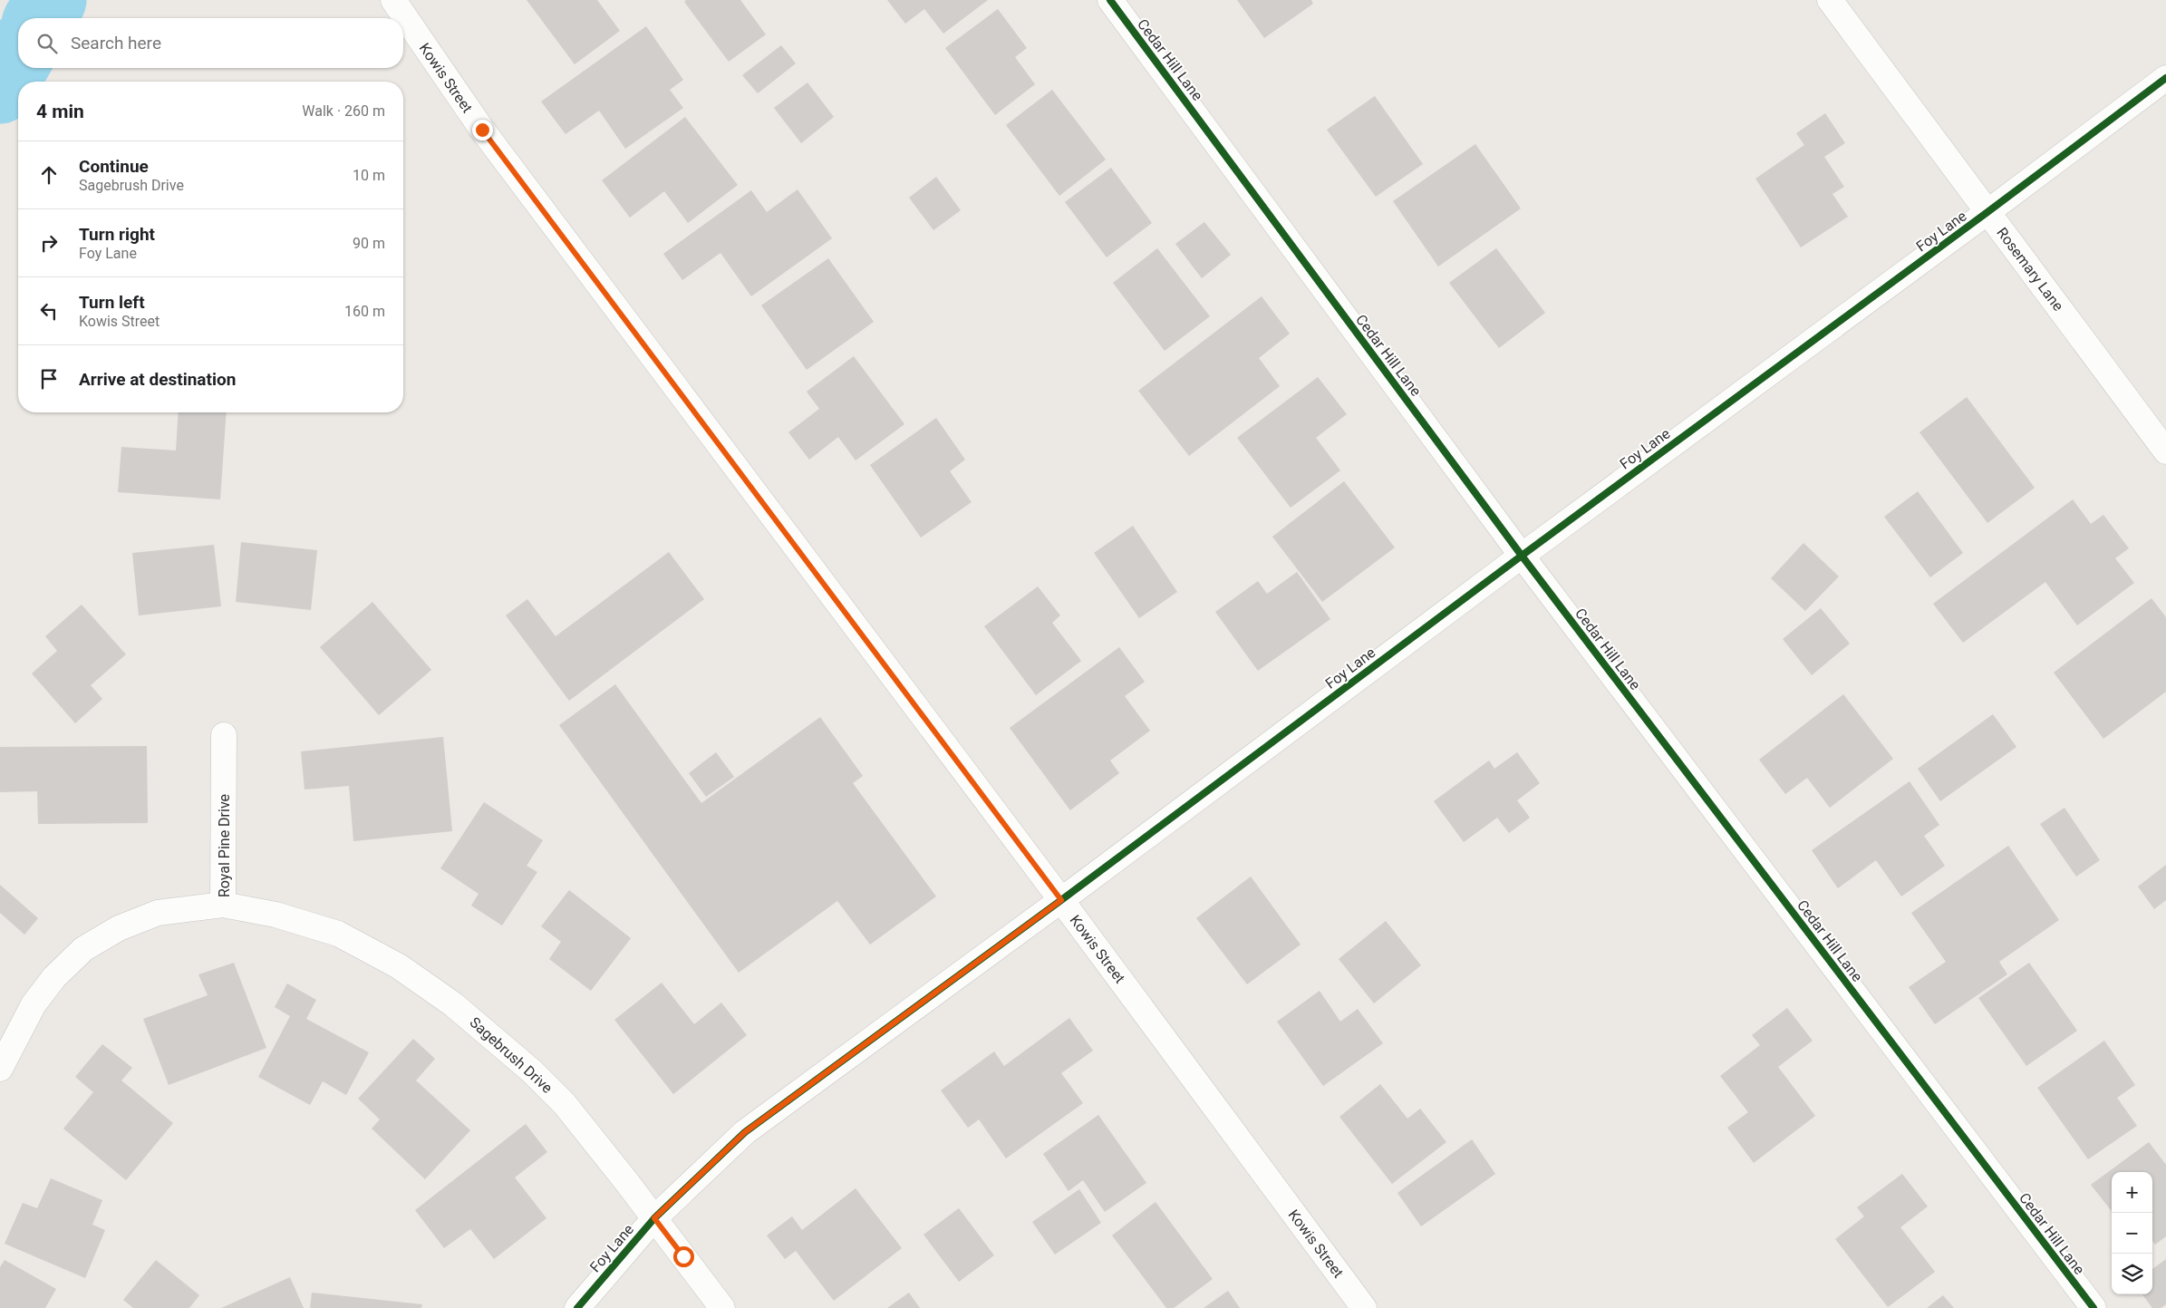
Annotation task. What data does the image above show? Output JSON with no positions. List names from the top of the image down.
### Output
{
  "streets": {
    "street": [
      "Cedar Hill Lane",
      "Kowis Street",
      "Foy Lane",
      "Rosemary Lane",
      "Royal Pine Drive",
      "Sagebrush Drive"
    ]
  },
  "crossings": [
    ["Cedar Hill Lane", "Foy Lane"],
    ["Kowis Street", "Foy Lane"],
    ["Foy Lane", "Rosemary Lane"],
    ["Foy Lane", "Sagebrush Drive"],
    ["Royal Pine Drive", "Sagebrush Drive"]
  ],
  "page": {
    "search": "Search here",
    "heading": ["4 min", "Walk · 260 m"],
    "list": [
      ["Continue", "Sagebrush Drive", "10 m"],
      ["Turn right", "Foy Lane", "90 m"],
      ["Turn left", "Kowis Street", "160 m"],
      "Arrive at destination"
    ],
    "map_buttons": ["+", "−"]
  }
}
